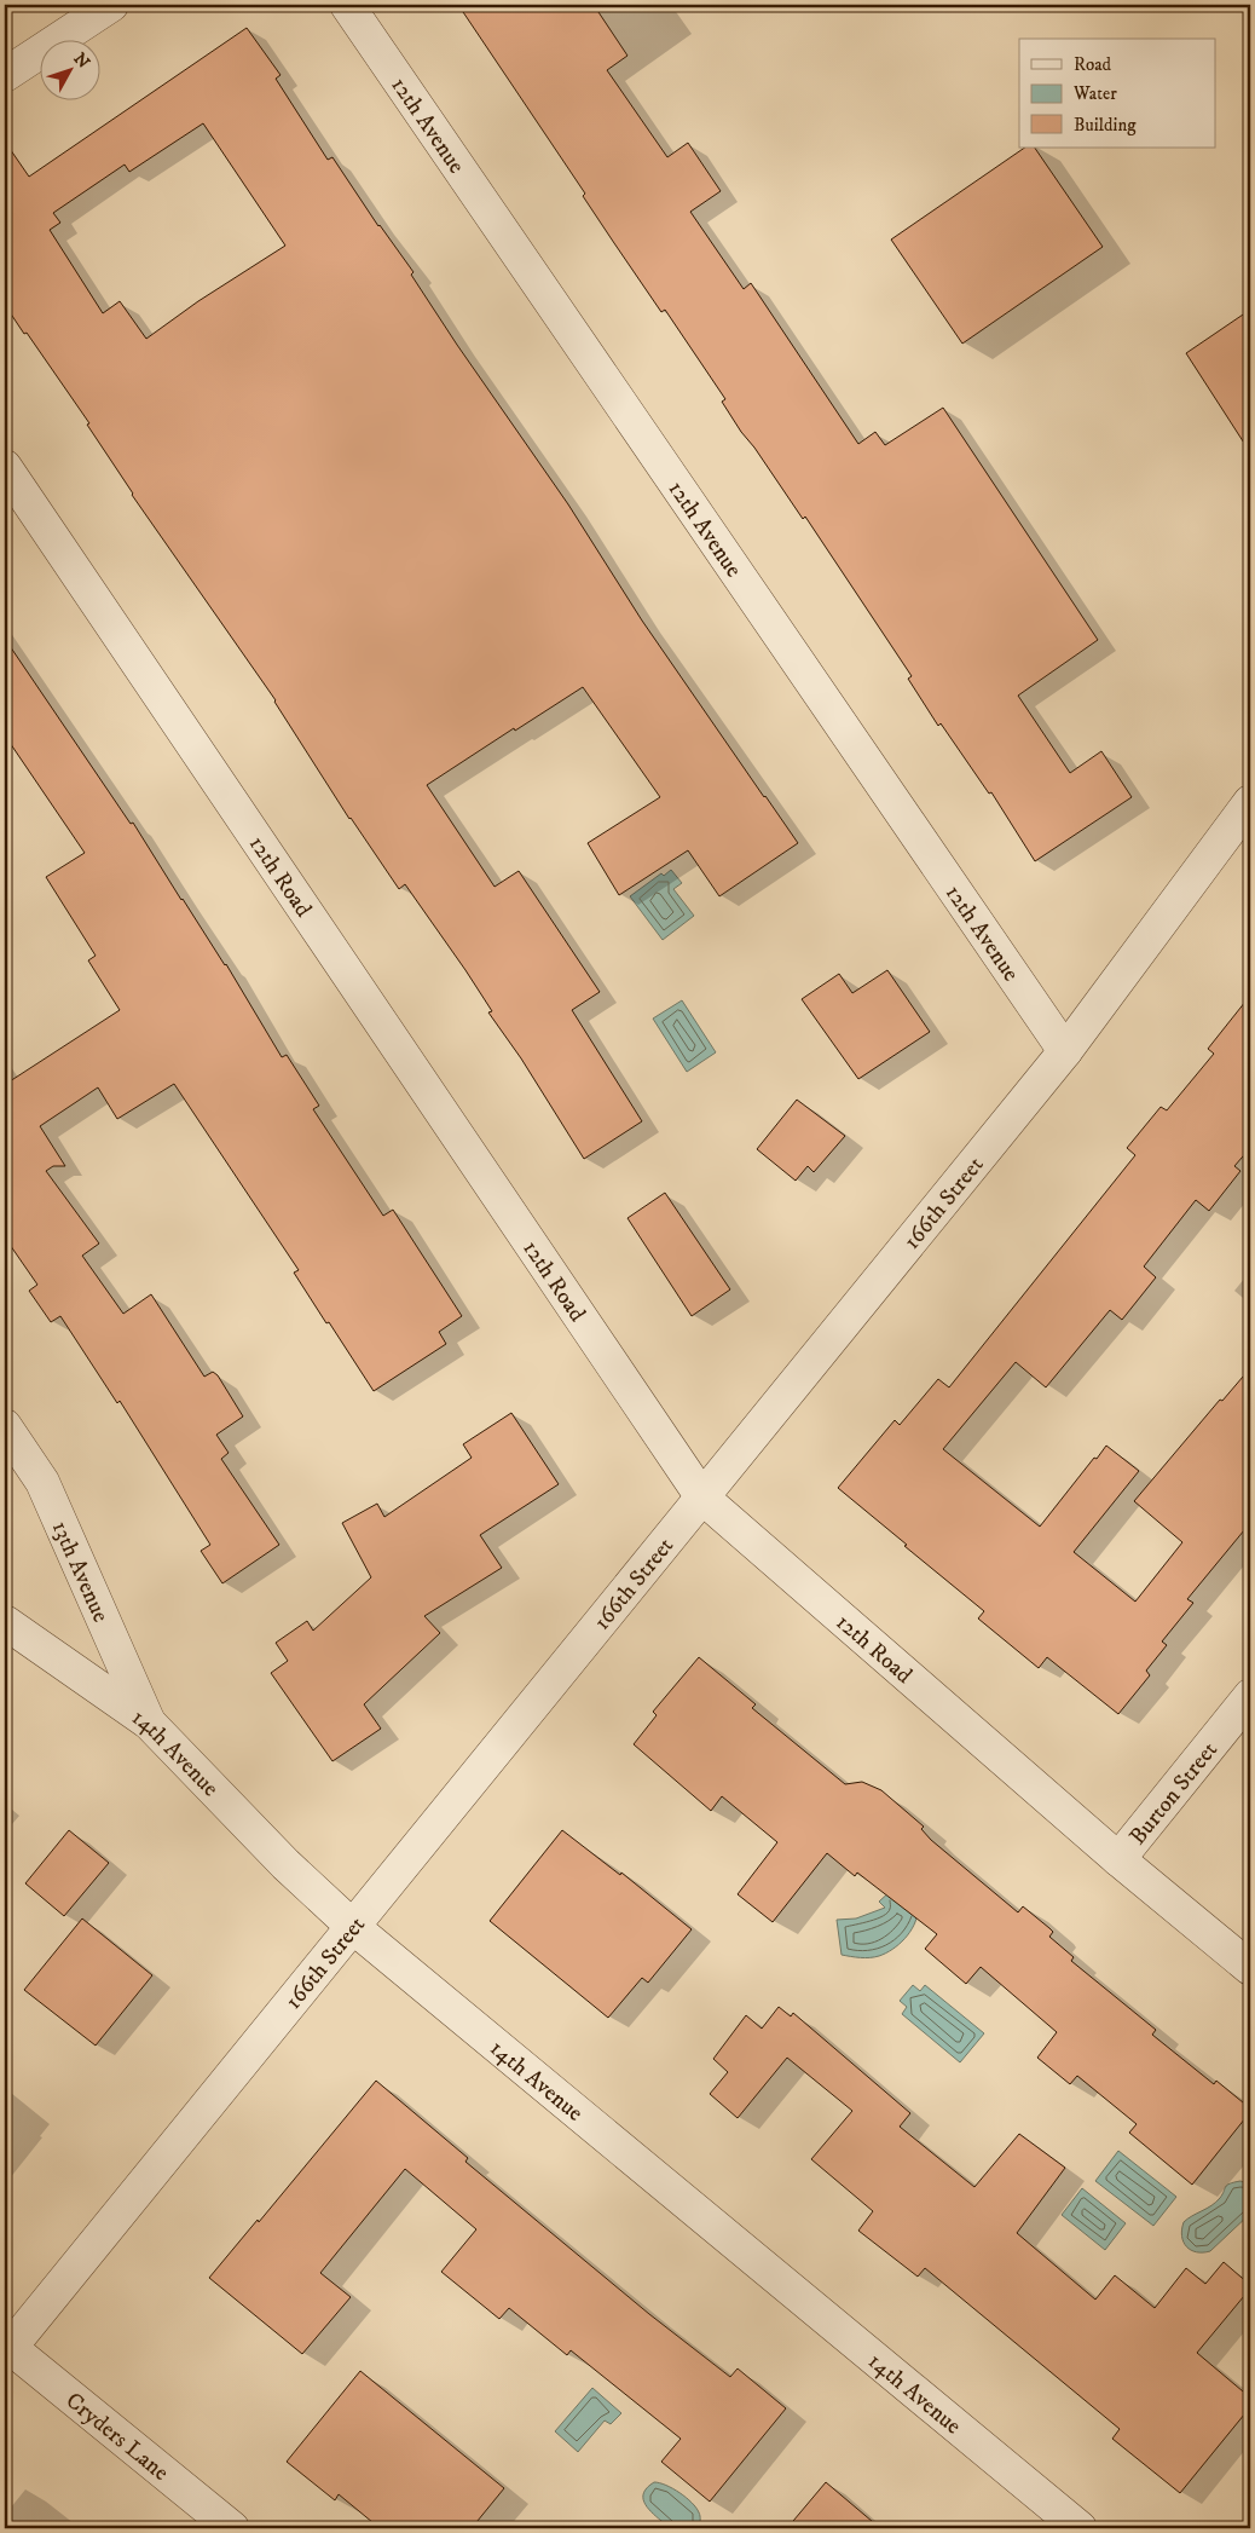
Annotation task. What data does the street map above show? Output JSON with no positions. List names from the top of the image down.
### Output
{
  "streets": {
    "street": [
      "12th Avenue",
      "12th Road",
      "166th Street",
      "13th Avenue",
      "14th Avenue",
      "Burton Street",
      "Cryders Lane"
    ]
  },
  "crossings": [
    ["12th Avenue", "166th Street"],
    ["12th Road", "166th Street"],
    ["12th Road", "Burton Street"],
    ["166th Street", "14th Avenue"],
    ["166th Street", "Cryders Lane"],
    ["13th Avenue", "14th Avenue"]
  ],
  "legend": ["Road", "Water", "Building"],
  "north": "top right"
}
